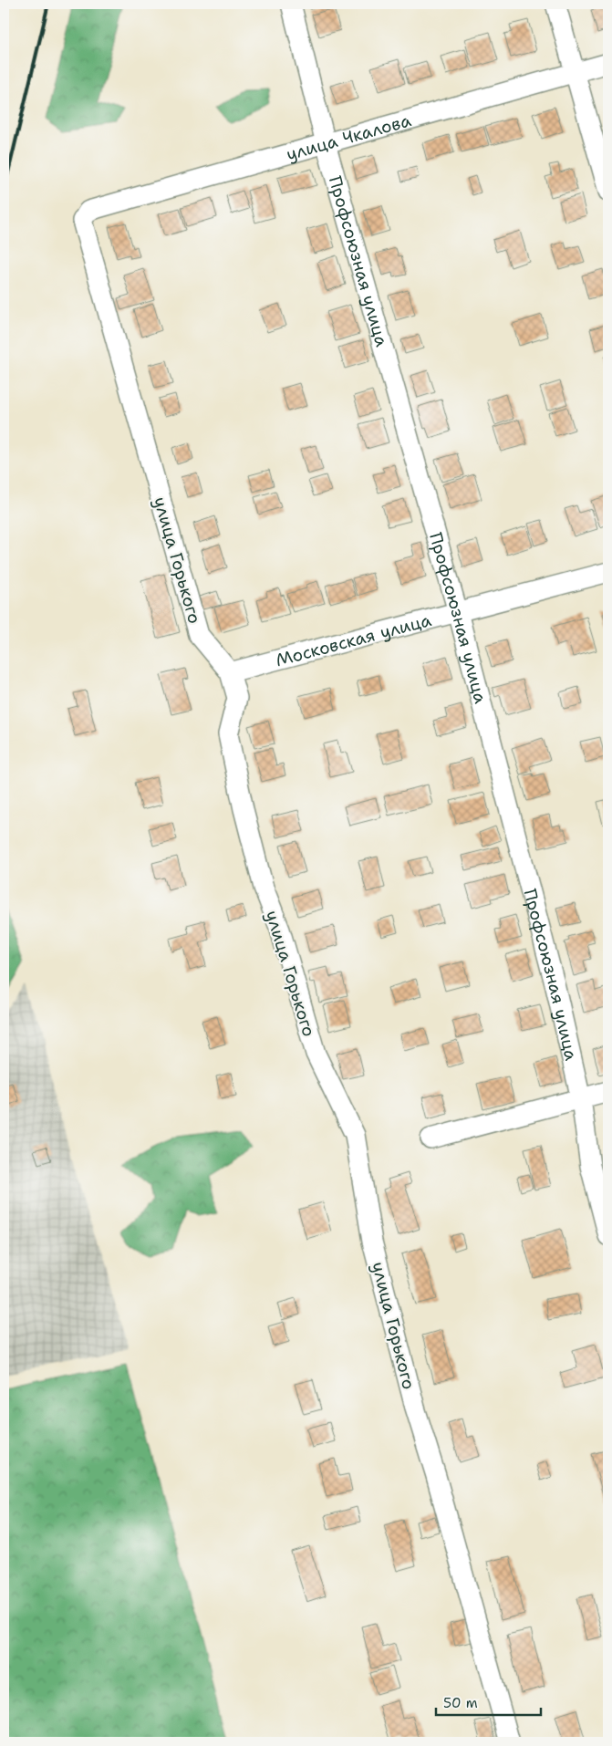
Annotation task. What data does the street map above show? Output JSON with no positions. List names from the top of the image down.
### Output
{
  "streets": {
    "street": [
      "улица Чкалова",
      "Профсоюзная улица",
      "улица Горького",
      "Московская улица"
    ]
  },
  "crossings": [
    ["улица Чкалова", "Профсоюзная улица"],
    ["улица Чкалова", "улица Горького"],
    ["Профсоюзная улица", "Московская улица"],
    ["улица Горького", "Московская улица"]
  ],
  "scale_bar": "50 m"
}
